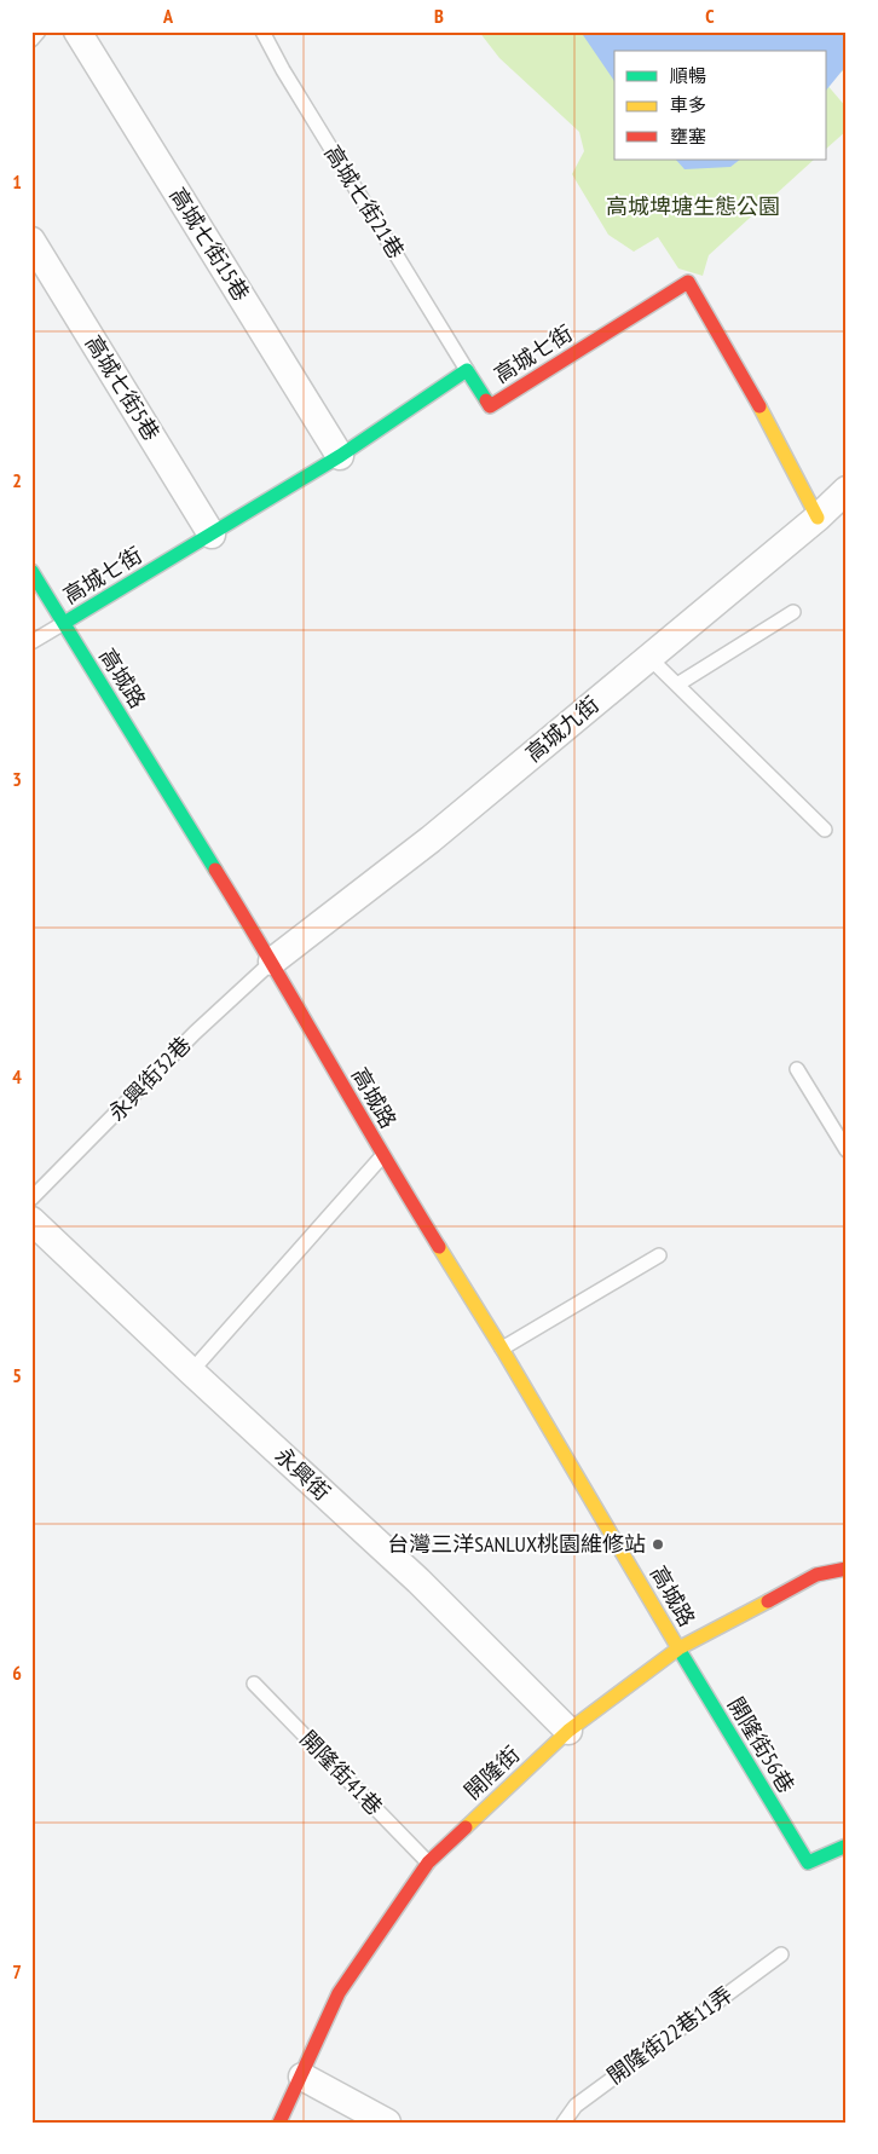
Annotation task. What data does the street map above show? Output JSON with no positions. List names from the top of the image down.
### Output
{
  "streets": {
    "street": [
      "高城七街15巷",
      "高城七街",
      "高城七街5巷",
      "高城路",
      "高城九街",
      "永興街",
      "開隆街56巷",
      "開隆街"
    ],
    "lane": [
      "高城七街21巷",
      "永興街32巷",
      "開隆街41巷",
      "開隆街22巷11弄"
    ]
  },
  "crossings": [
    ["高城七街21巷", "高城七街"],
    ["高城七街15巷", "高城七街"],
    ["高城七街", "高城七街5巷"],
    ["高城七街", "高城路"],
    ["高城七街", "高城九街"],
    ["高城路", "高城九街"],
    ["高城路", "永興街32巷"],
    ["高城路", "開隆街56巷"],
    ["高城路", "開隆街"],
    ["高城九街", "永興街32巷"],
    ["永興街", "開隆街"],
    ["開隆街56巷", "開隆街"],
    ["開隆街41巷", "開隆街"]
  ],
  "parks": ["高城埤塘生態公園"],
  "places": ["台灣三洋SANLUX桃園維修站"],
  "legend": ["順暢", "車多", "壅塞"],
  "grid": {
    "columns": ["A", "B", "C"],
    "rows": [
      "1",
      "2",
      "3",
      "4",
      "5",
      "6",
      "7"
    ]
  }
}
